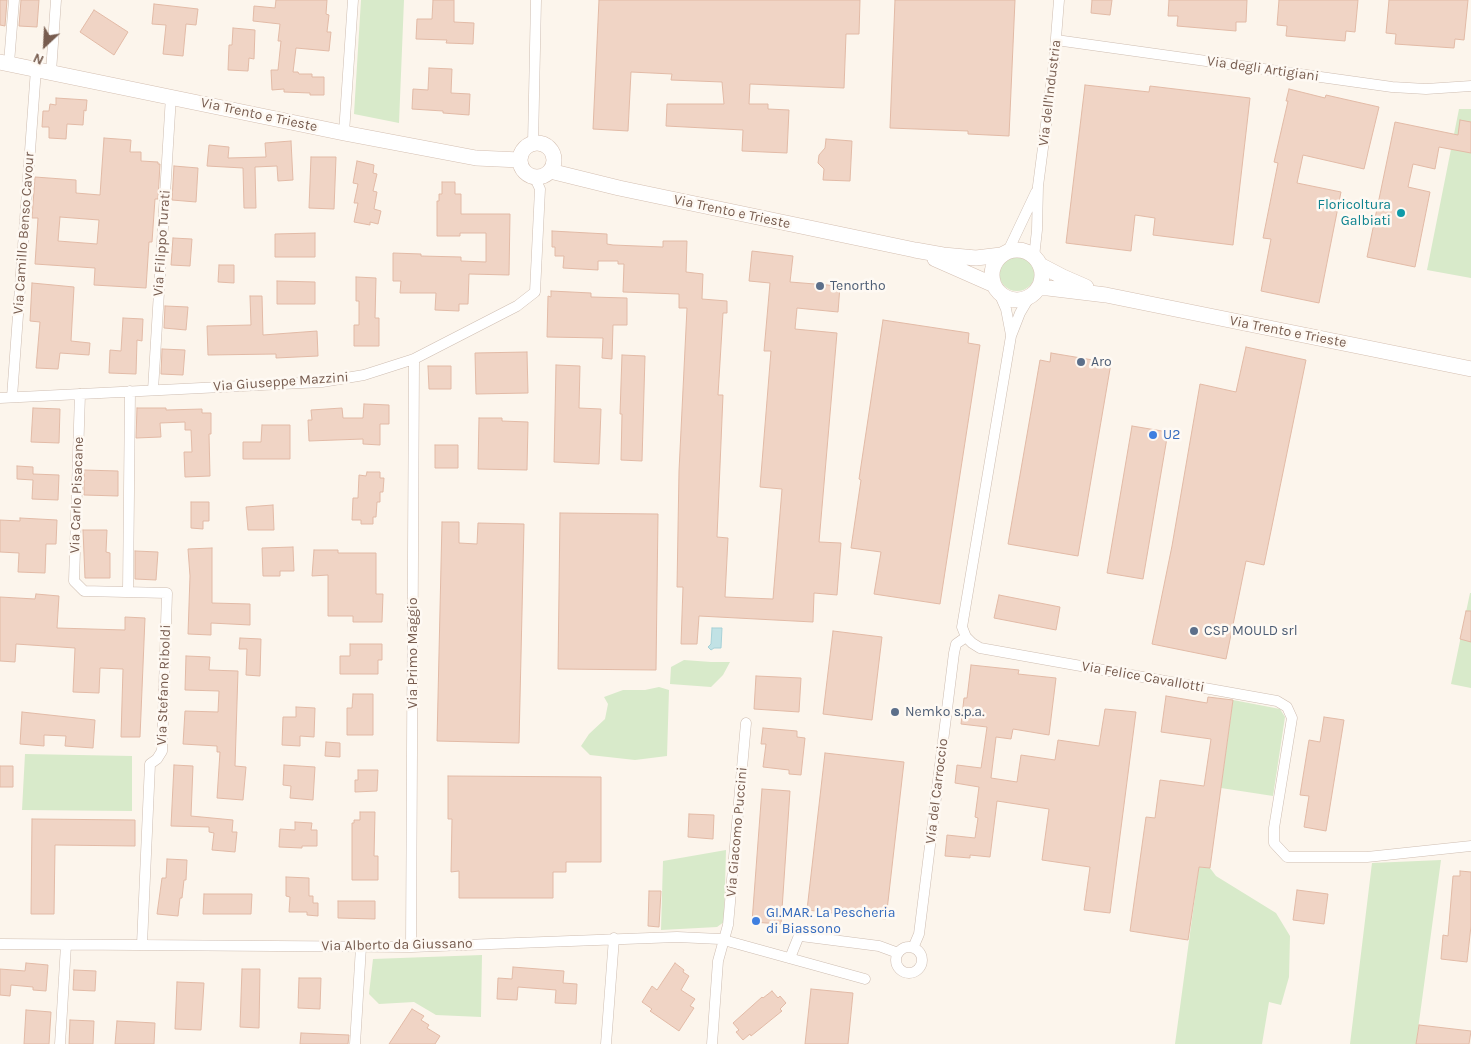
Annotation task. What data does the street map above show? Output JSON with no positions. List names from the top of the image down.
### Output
{
  "streets": {
    "street": [
      "Via degli Artigiani",
      "Via dell'Industria",
      "Via Trento e Trieste",
      "Via Camillo Benso Cavour",
      "Via Filippo Turati",
      "Via Giuseppe Mazzini",
      "Via Carlo Pisacane",
      "Via Primo Maggio",
      "Via Felice Cavallotti",
      "Via Stefano Riboldi",
      "Via del Carroccio",
      "Via Giacomo Puccini",
      "Via Alberto da Giussano"
    ]
  },
  "crossings": [
    ["Via degli Artigiani", "Via dell'Industria"],
    ["Via dell'Industria", "Via Trento e Trieste"],
    ["Via Trento e Trieste", "Via Camillo Benso Cavour"],
    ["Via Trento e Trieste", "Via Filippo Turati"],
    ["Via Trento e Trieste", "Via Giuseppe Mazzini"],
    ["Via Camillo Benso Cavour", "Via Giuseppe Mazzini"],
    ["Via Filippo Turati", "Via Giuseppe Mazzini"],
    ["Via Giuseppe Mazzini", "Via Carlo Pisacane"],
    ["Via Giuseppe Mazzini", "Via Primo Maggio"],
    ["Via Carlo Pisacane", "Via Stefano Riboldi"],
    ["Via Primo Maggio", "Via Alberto da Giussano"],
    ["Via Felice Cavallotti", "Via del Carroccio"],
    ["Via Stefano Riboldi", "Via Alberto da Giussano"],
    ["Via Giacomo Puccini", "Via Alberto da Giussano"]
  ],
  "places": [
    "Floricoltura Galbiati",
    "Tenortho",
    "Aro",
    "U2",
    "CSP MOULD srl",
    "Nemko s.p.a.",
    "GI.MAR. La Pescheria di Biassono"
  ],
  "north": "bottom left"
}
